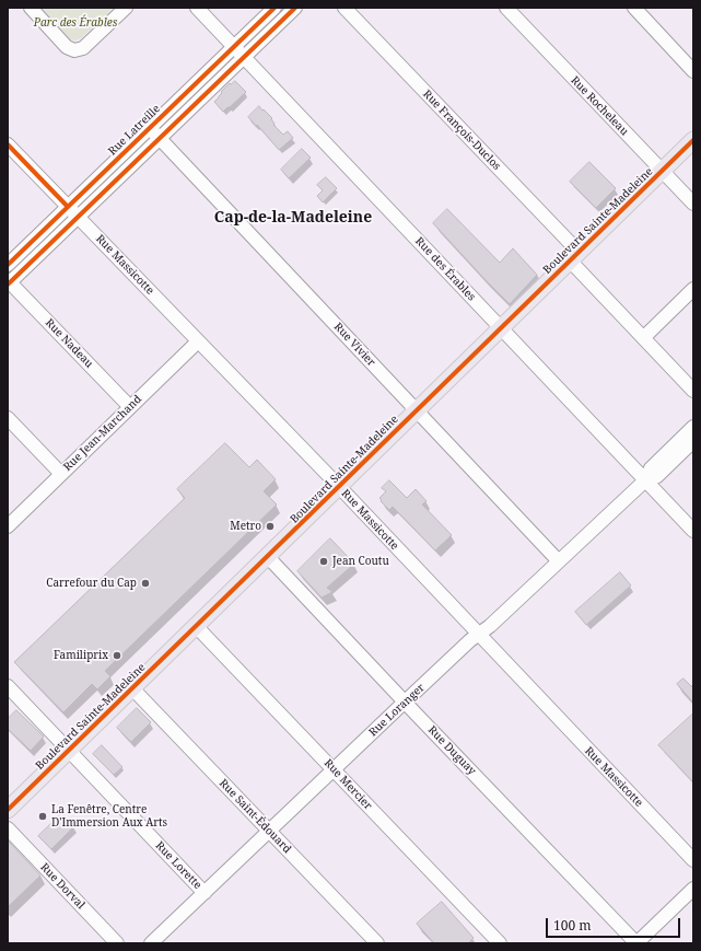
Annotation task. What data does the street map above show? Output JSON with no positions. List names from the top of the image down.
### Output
{
  "streets": {
    "main road": ["Boulevard Sainte-Madeleine"],
    "street": [
      "Rue Rocheleau",
      "Rue Latreille",
      "Rue François-Duclos",
      "Rue Massicotte",
      "Rue des Érables",
      "Rue Nadeau",
      "Rue Vivier",
      "Rue Jean-Marchand",
      "Rue Loranger",
      "Rue Duguay",
      "Rue Mercier",
      "Rue Saint-Édouard",
      "Rue Lorette",
      "Rue Dorval"
    ]
  },
  "crossings": [
    ["Rue Rocheleau", "Boulevard Sainte-Madeleine"],
    ["Rue Latreille", "Rue Massicotte"],
    ["Rue Latreille", "Rue des Érables"],
    ["Rue Latreille", "Rue Vivier"],
    ["Rue François-Duclos", "Boulevard Sainte-Madeleine"],
    ["Boulevard Sainte-Madeleine", "Rue Massicotte"],
    ["Boulevard Sainte-Madeleine", "Rue des Érables"],
    ["Boulevard Sainte-Madeleine", "Rue Vivier"],
    ["Boulevard Sainte-Madeleine", "Rue Duguay"],
    ["Boulevard Sainte-Madeleine", "Rue Mercier"],
    ["Boulevard Sainte-Madeleine", "Rue Saint-Édouard"],
    ["Boulevard Sainte-Madeleine", "Rue Lorette"],
    ["Rue Massicotte", "Rue Jean-Marchand"],
    ["Rue Massicotte", "Rue Loranger"],
    ["Rue des Érables", "Rue Loranger"],
    ["Rue Nadeau", "Rue Jean-Marchand"],
    ["Rue Vivier", "Rue Loranger"],
    ["Rue Loranger", "Rue Duguay"],
    ["Rue Loranger", "Rue Mercier"],
    ["Rue Loranger", "Rue Saint-Édouard"],
    ["Rue Loranger", "Rue Lorette"]
  ],
  "districts": ["Cap-de-la-Madeleine"],
  "parks": ["Parc des Érables"],
  "places": [
    "Metro",
    "Jean Coutu",
    "Carrefour du Cap",
    "Familiprix",
    "La Fenêtre, Centre D'Immersion Aux Arts"
  ],
  "scale_bar": "100 m"
}
